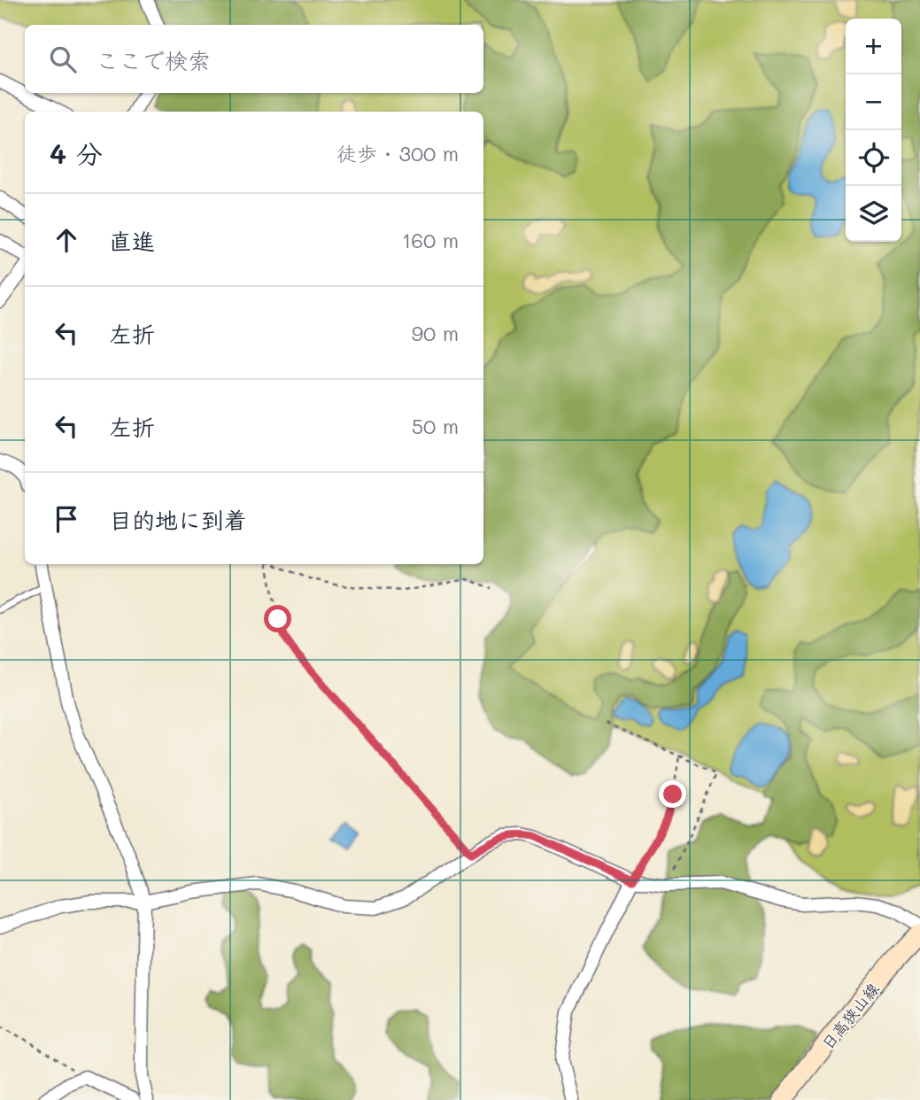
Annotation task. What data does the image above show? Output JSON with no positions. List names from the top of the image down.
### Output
{
  "streets": {
    "main road": ["日高狭山線"]
  },
  "page": {
    "map_buttons": ["+", "−"],
    "search": "ここで検索",
    "heading": ["4 分", "徒歩 · 300 m"],
    "list": [
      ["直進", "160 m"],
      ["左折", "90 m"],
      ["左折", "50 m"],
      "目的地に到着"
    ]
  }
}
